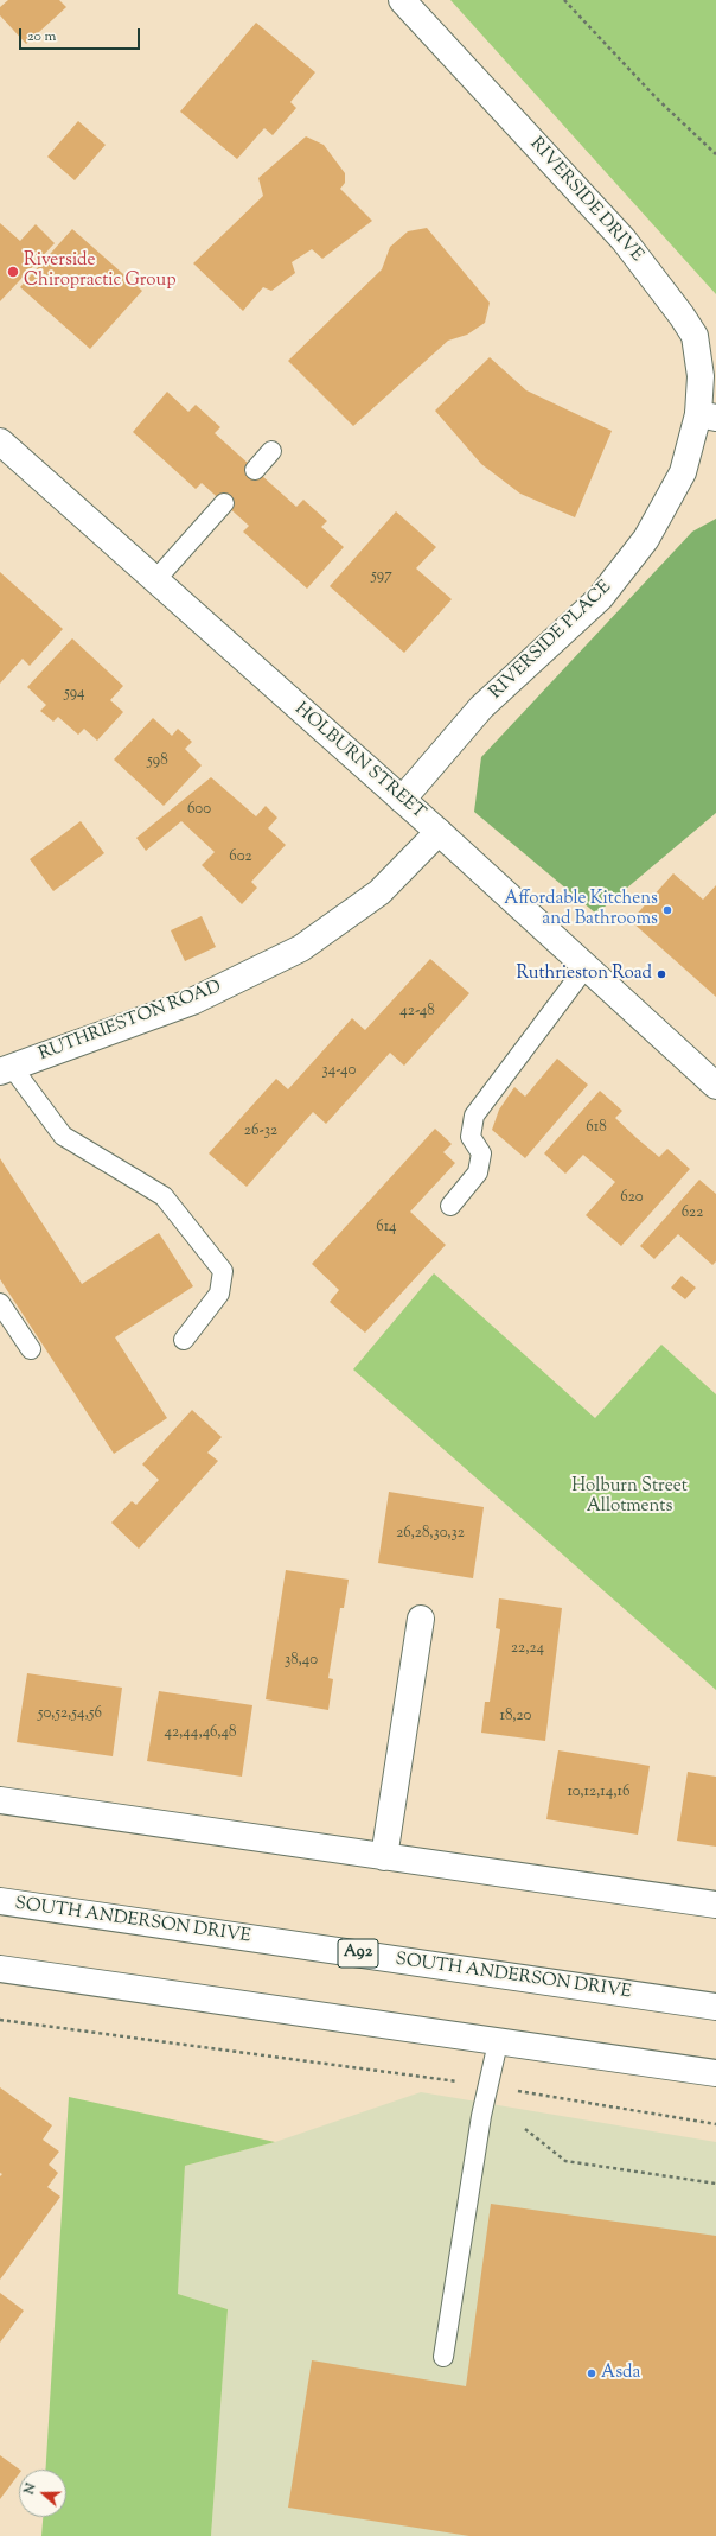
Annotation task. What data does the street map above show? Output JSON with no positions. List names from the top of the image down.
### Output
{
  "streets": {
    "street": [
      "RIVERSIDE DRIVE",
      "RIVERSIDE PLACE",
      "HOLBURN STREET",
      "RUTHRIESTON ROAD",
      "SOUTH ANDERSON DRIVE",
      "A92"
    ]
  },
  "crossings": [
    ["RIVERSIDE DRIVE", "RIVERSIDE PLACE"],
    ["RIVERSIDE PLACE", "HOLBURN STREET"],
    ["HOLBURN STREET", "RUTHRIESTON ROAD"]
  ],
  "parks": ["Holburn Street Allotments"],
  "places": [
    "Riverside Chiropractic Group",
    "Affordable Kitchens and Bathrooms",
    "Ruthrieston Road",
    "Asda"
  ],
  "house_numbers": [
    "597",
    "594",
    "598",
    "600",
    "602",
    "42-48",
    "34-40",
    "618",
    "26-32",
    "620",
    "622",
    "614",
    "26,28,30,32",
    "22,24",
    "38,40",
    "50,52,54,56",
    "18,20",
    "42,44,46,48",
    "10,12,14,16"
  ],
  "scale_bar": "20 m",
  "north": "left"
}
